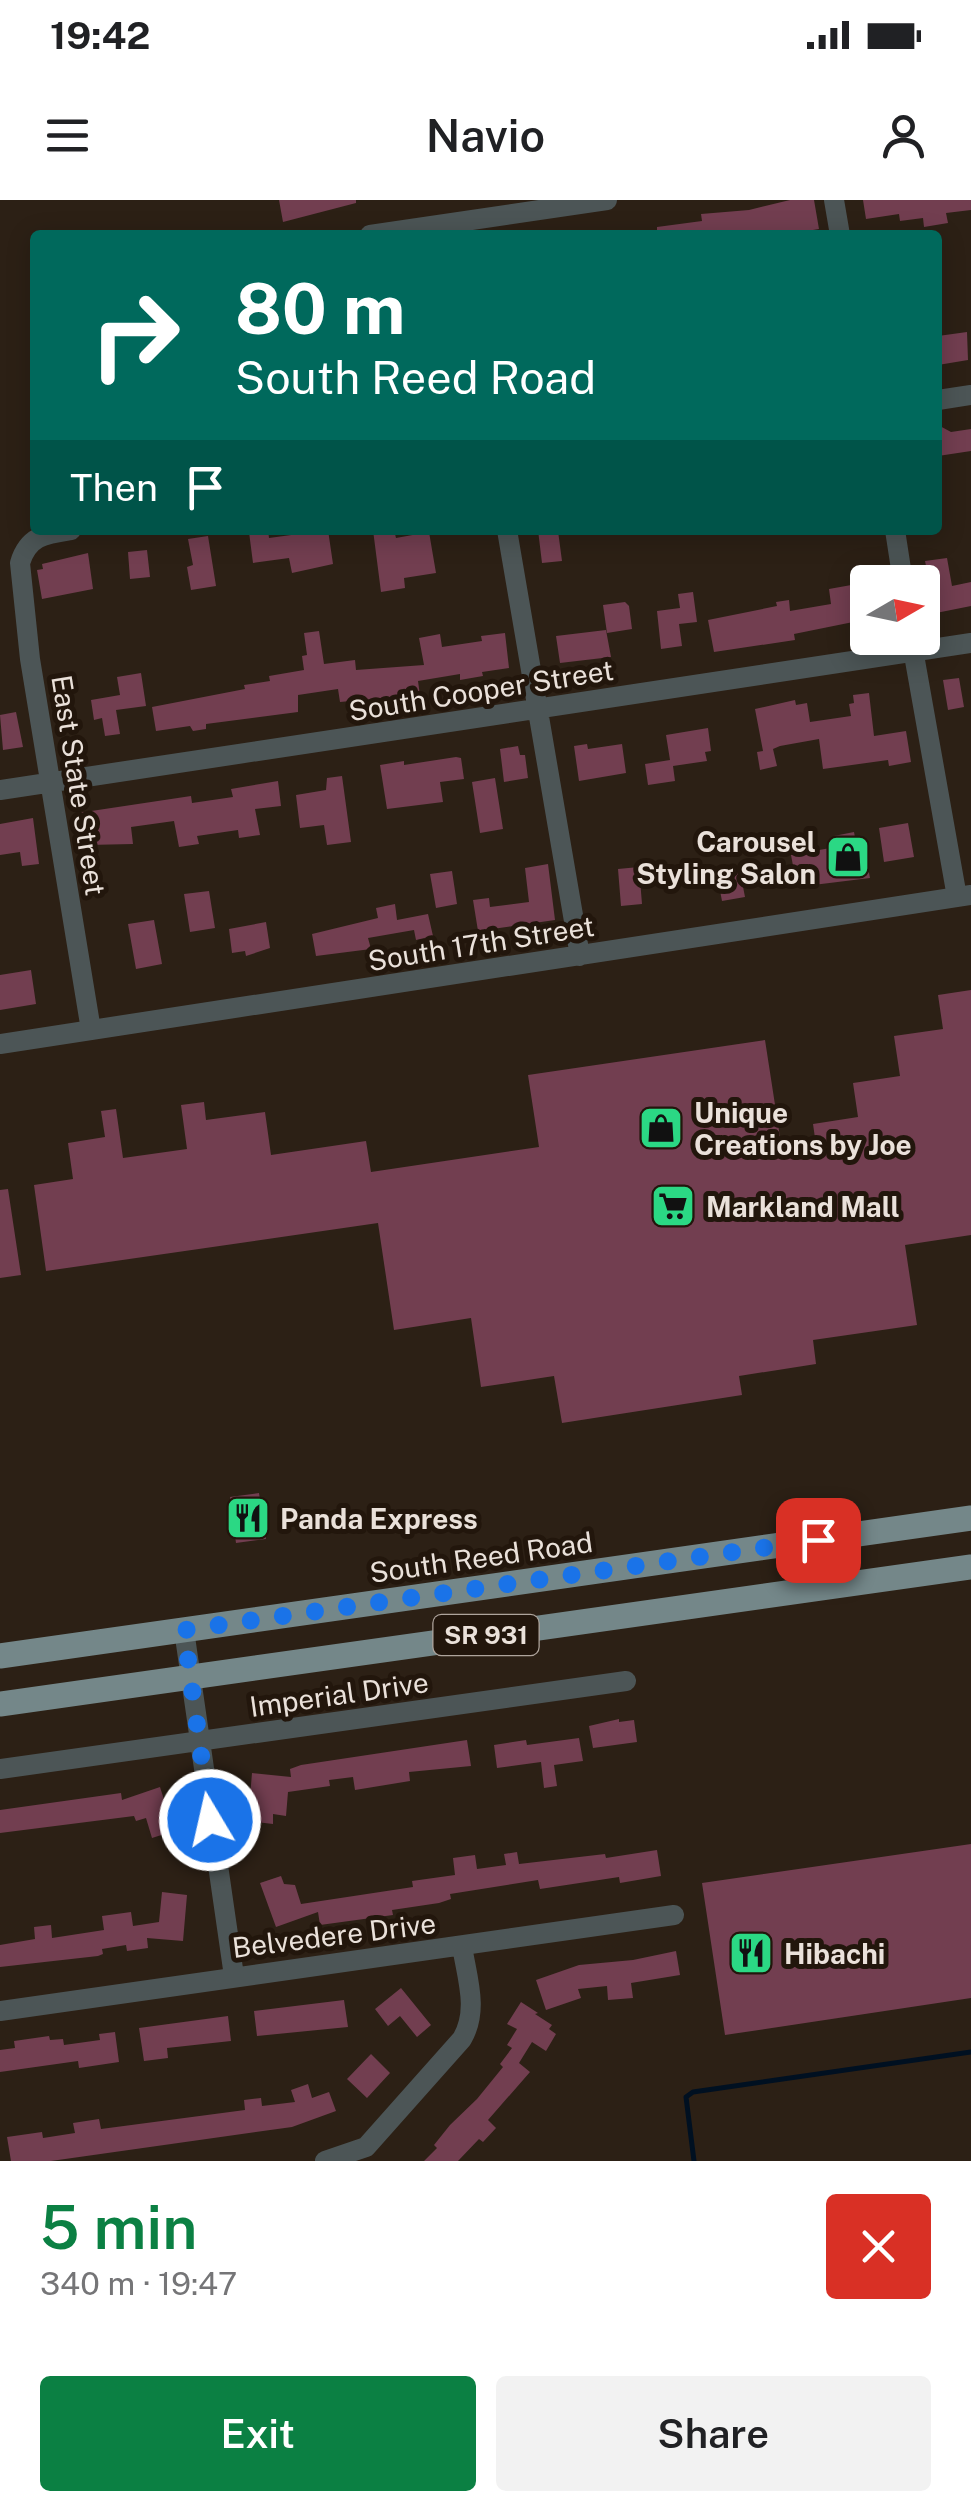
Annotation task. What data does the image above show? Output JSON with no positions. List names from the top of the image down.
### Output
{
  "streets": {
    "main road": ["South Reed Road", "SR 931"],
    "street": [
      "South Cooper Street",
      "East State Street",
      "South 17th Street",
      "Imperial Drive",
      "Belvedere Drive"
    ]
  },
  "crossings": [
    ["South Cooper Street", "East State Street"],
    ["East State Street", "South 17th Street"]
  ],
  "places": {
    "shop": ["Carousel Styling Salon", "Unique Creations by Joe"],
    "supermarket": ["Markland Mall"],
    "restaurant": ["Panda Express", "Hibachi"]
  },
  "north": "right",
  "page": {
    "status": "19:42",
    "header": "Navio",
    "turn": ["80 m", "South Reed Road"],
    "then": "Then",
    "heading": ["5 min", "340 m · 19:47"],
    "buttons": ["Exit", "Share"]
  }
}
